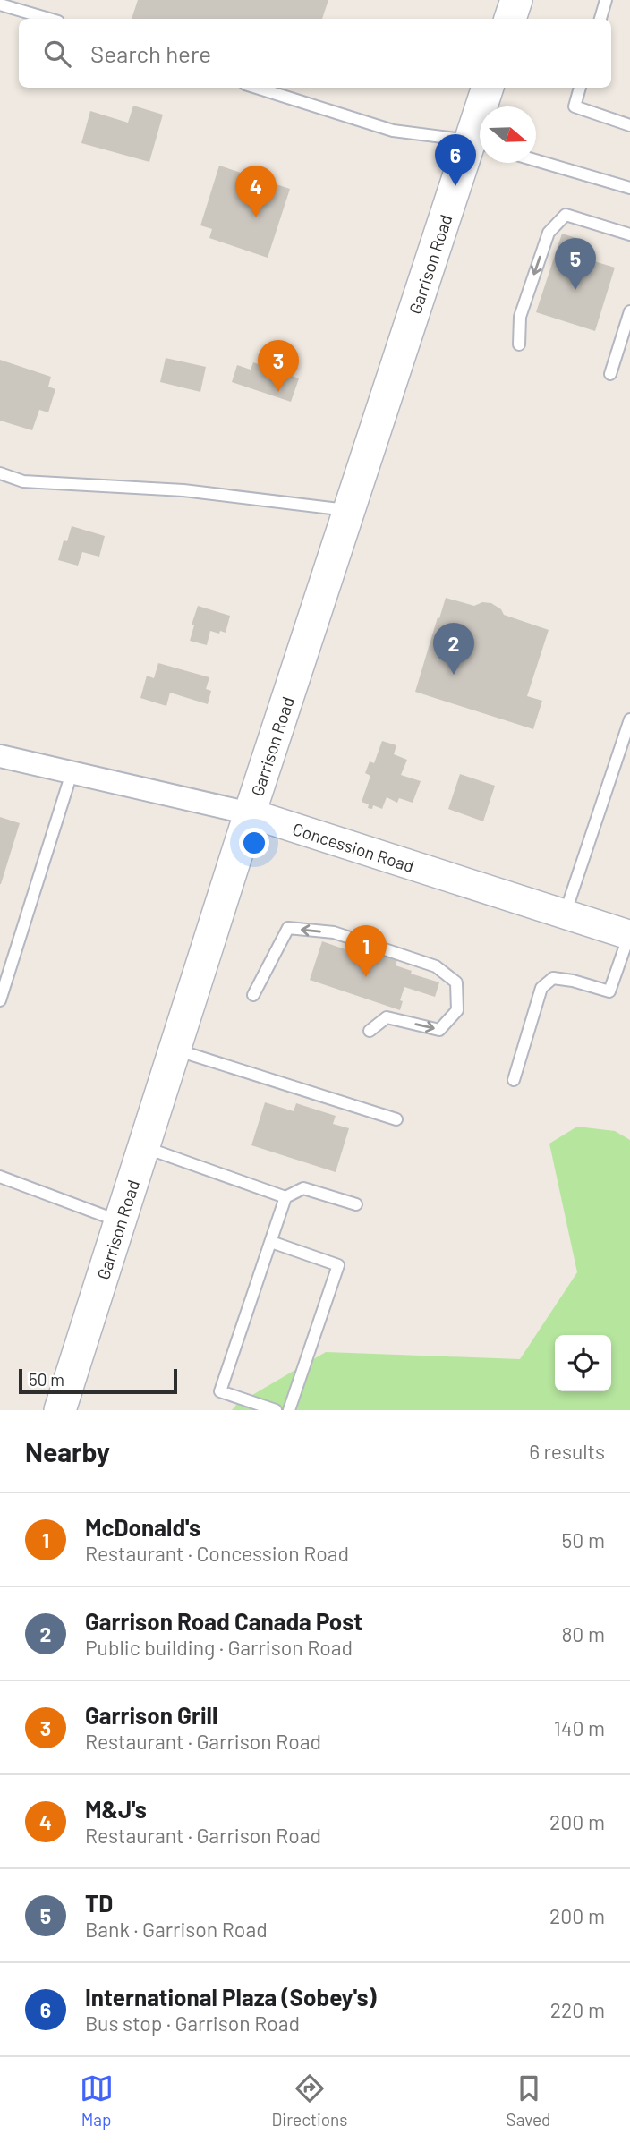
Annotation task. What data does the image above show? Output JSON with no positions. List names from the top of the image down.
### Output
{
  "streets": {
    "main road": ["Garrison Road"],
    "street": ["Concession Road"]
  },
  "crossings": [
    ["Garrison Road", "Concession Road"]
  ],
  "scale_bar": "50 m",
  "north": "right",
  "page": {
    "search": "Search here",
    "pins": [
      "6",
      "4",
      "5",
      "3",
      "2",
      "1"
    ],
    "scale": "50 m",
    "heading": ["Nearby", "6 results"],
    "list": [
      {
        "mark": "1",
        "name": "McDonald's",
        "note": "Restaurant · Concession Road",
        "value": "50 m"
      },
      {
        "mark": "2",
        "name": "Garrison Road Canada Post",
        "note": "Public building · Garrison Road",
        "value": "80 m"
      },
      {
        "mark": "3",
        "name": "Garrison Grill",
        "note": "Restaurant · Garrison Road",
        "value": "140 m"
      },
      {
        "mark": "4",
        "name": "M&J's",
        "note": "Restaurant · Garrison Road",
        "value": "200 m"
      },
      {
        "mark": "5",
        "name": "TD",
        "note": "Bank · Garrison Road",
        "value": "200 m"
      },
      {
        "mark": "6",
        "name": "International Plaza (Sobey's)",
        "note": "Bus stop · Garrison Road",
        "value": "220 m"
      }
    ],
    "nav": ["Map", "Directions", "Saved"]
  }
}
